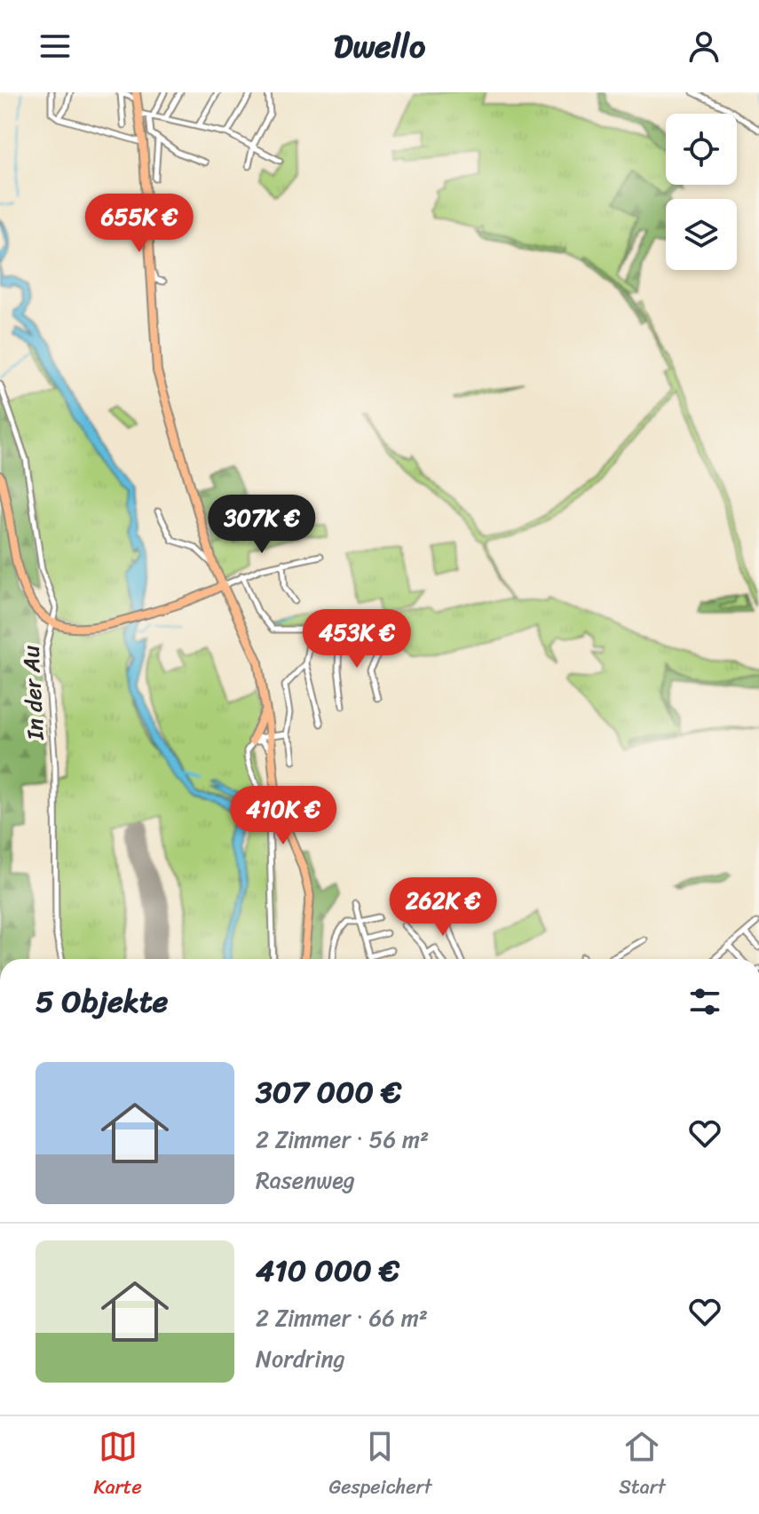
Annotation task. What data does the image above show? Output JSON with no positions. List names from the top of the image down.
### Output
{
  "streets": {
    "street": ["In der Au"]
  },
  "page": {
    "header": "Dwello",
    "price": [
      "655K €",
      "307K €",
      "453K €",
      "410K €",
      "262K €"
    ],
    "heading": "5 Objekte",
    "list": [
      {
        "name": "307 000 €",
        "note": "2 Zimmer · 56 m² · Rasenweg"
      },
      {
        "name": "410 000 €",
        "note": "2 Zimmer · 66 m² · Nordring"
      }
    ],
    "tabs": ["Karte", "Gespeichert", "Start"]
  }
}
